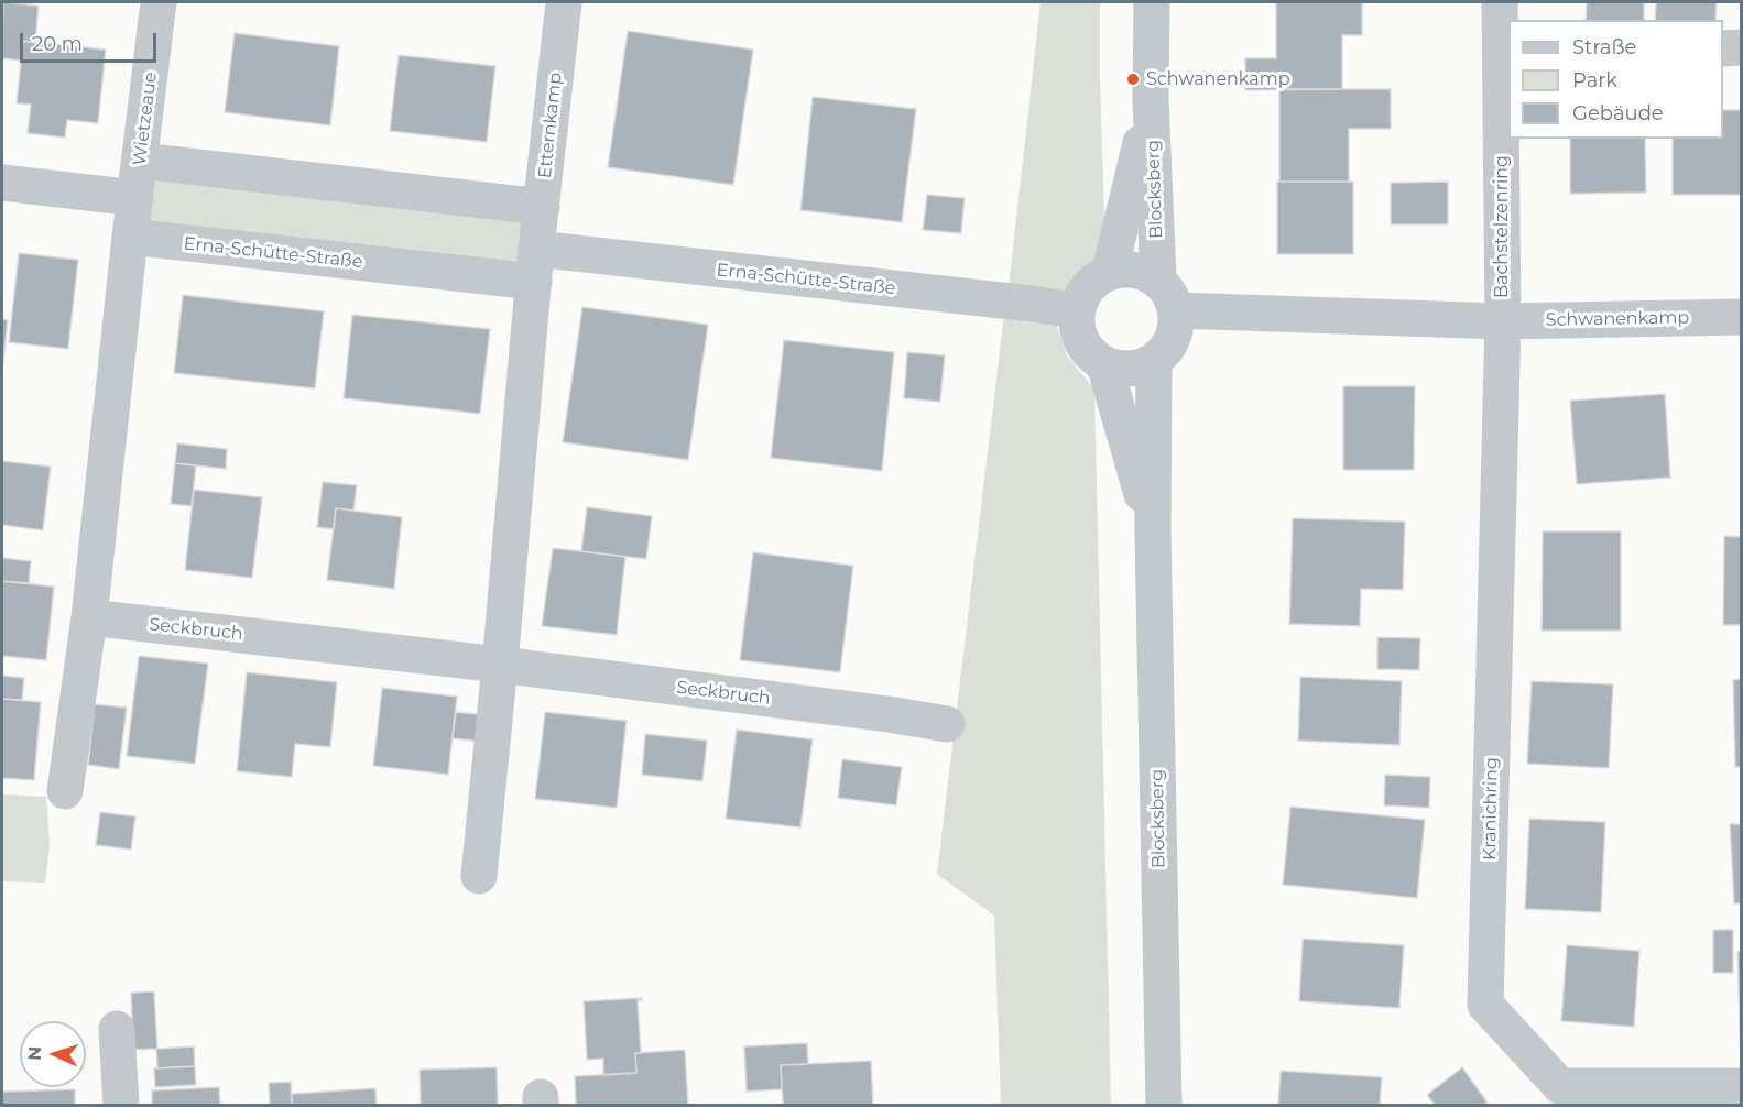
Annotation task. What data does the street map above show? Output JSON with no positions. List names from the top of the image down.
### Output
{
  "streets": {
    "street": [
      "Wietzeaue",
      "Etternkamp",
      "Blocksberg",
      "Bachstelzenring",
      "Erna-Schütte-Straße",
      "Schwanenkamp",
      "Seckbruch",
      "Kranichring"
    ]
  },
  "crossings": [
    ["Wietzeaue", "Erna-Schütte-Straße"],
    ["Etternkamp", "Erna-Schütte-Straße"],
    ["Blocksberg", "Erna-Schütte-Straße"],
    ["Blocksberg", "Schwanenkamp"],
    ["Bachstelzenring", "Schwanenkamp"],
    ["Bachstelzenring", "Kranichring"],
    ["Erna-Schütte-Straße", "Schwanenkamp"],
    ["Schwanenkamp", "Kranichring"]
  ],
  "places": ["Schwanenkamp"],
  "legend": ["Straße", "Park", "Gebäude"],
  "scale_bar": "20 m",
  "north": "left"
}
